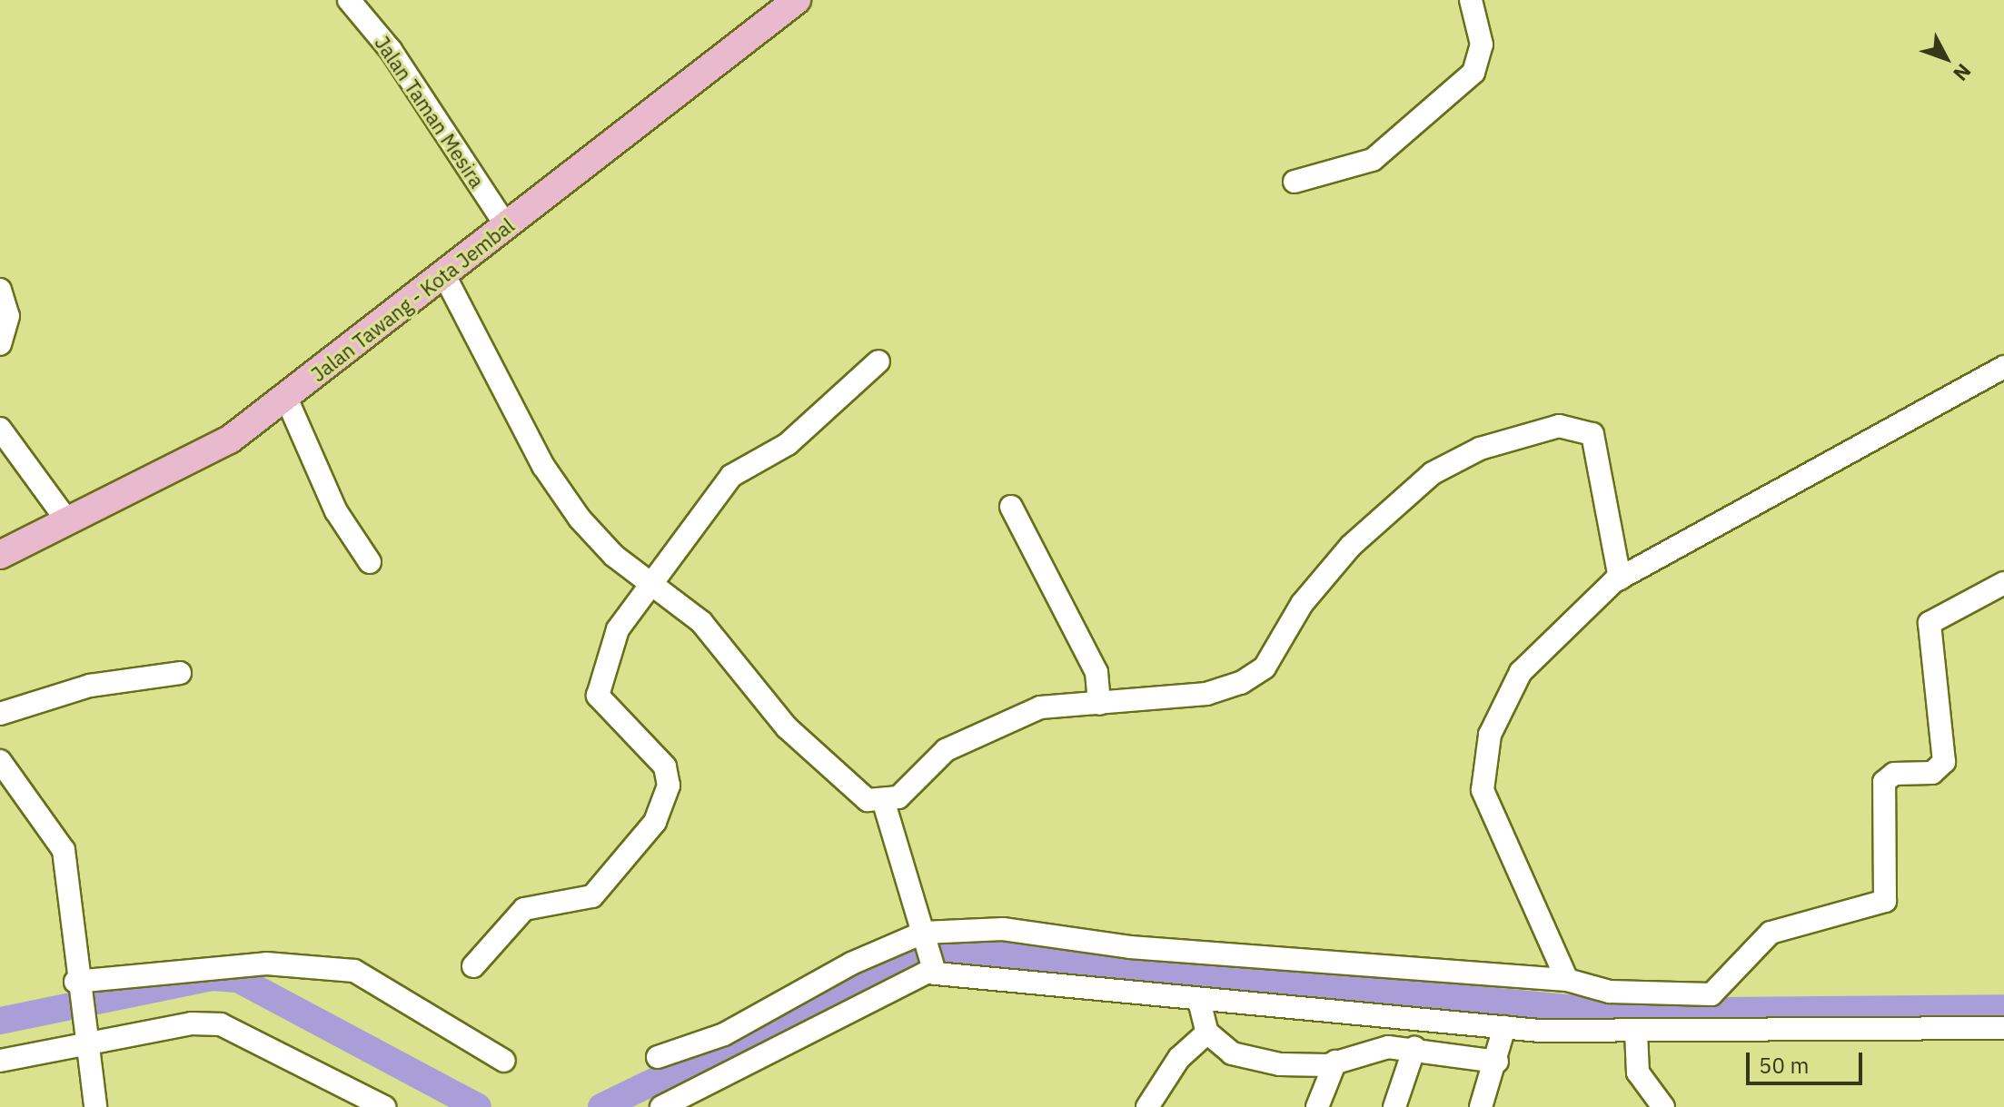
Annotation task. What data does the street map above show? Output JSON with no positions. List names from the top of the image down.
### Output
{
  "streets": {
    "main road": ["Jalan Tawang - Kota Jembal"],
    "street": ["Jalan Taman Mesira"]
  },
  "crossings": [
    ["Jalan Taman Mesira", "Jalan Tawang - Kota Jembal"]
  ],
  "scale_bar": "50 m",
  "north": "bottom right"
}
